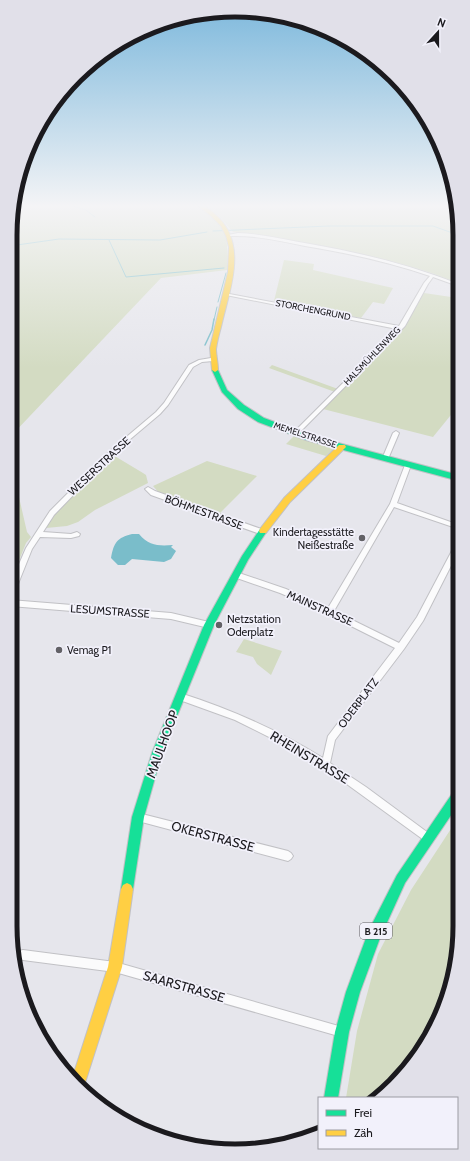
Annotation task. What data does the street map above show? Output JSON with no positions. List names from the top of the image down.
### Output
{
  "streets": {
    "street": [
      "STORCHENGRUND",
      "HALSMÜHLENWEG",
      "MEMELSTRASSE",
      "WESERSTRASSE",
      "BÖHMESTRASSE",
      "MAINSTRASSE",
      "LESUMSTRASSE",
      "ODERPLATZ",
      "MAULHOOP",
      "RHEINSTRASSE",
      "OKERSTRASSE",
      "B 215",
      "SAARSTRASSE"
    ]
  },
  "crossings": [
    ["STORCHENGRUND", "HALSMÜHLENWEG"],
    ["STORCHENGRUND", "MEMELSTRASSE"],
    ["MEMELSTRASSE", "WESERSTRASSE"],
    ["MEMELSTRASSE", "MAULHOOP"],
    ["BÖHMESTRASSE", "MAULHOOP"],
    ["MAINSTRASSE", "ODERPLATZ"],
    ["MAINSTRASSE", "MAULHOOP"],
    ["LESUMSTRASSE", "MAULHOOP"],
    ["ODERPLATZ", "RHEINSTRASSE"],
    ["MAULHOOP", "RHEINSTRASSE"],
    ["MAULHOOP", "OKERSTRASSE"],
    ["MAULHOOP", "SAARSTRASSE"],
    ["RHEINSTRASSE", "B 215"],
    ["B 215", "SAARSTRASSE"]
  ],
  "places": ["Kindertagesstätte Neißestraße", "Netzstation Oderplatz", "Vemag P1"],
  "legend": ["Frei", "Zäh"],
  "north": "top"
}
